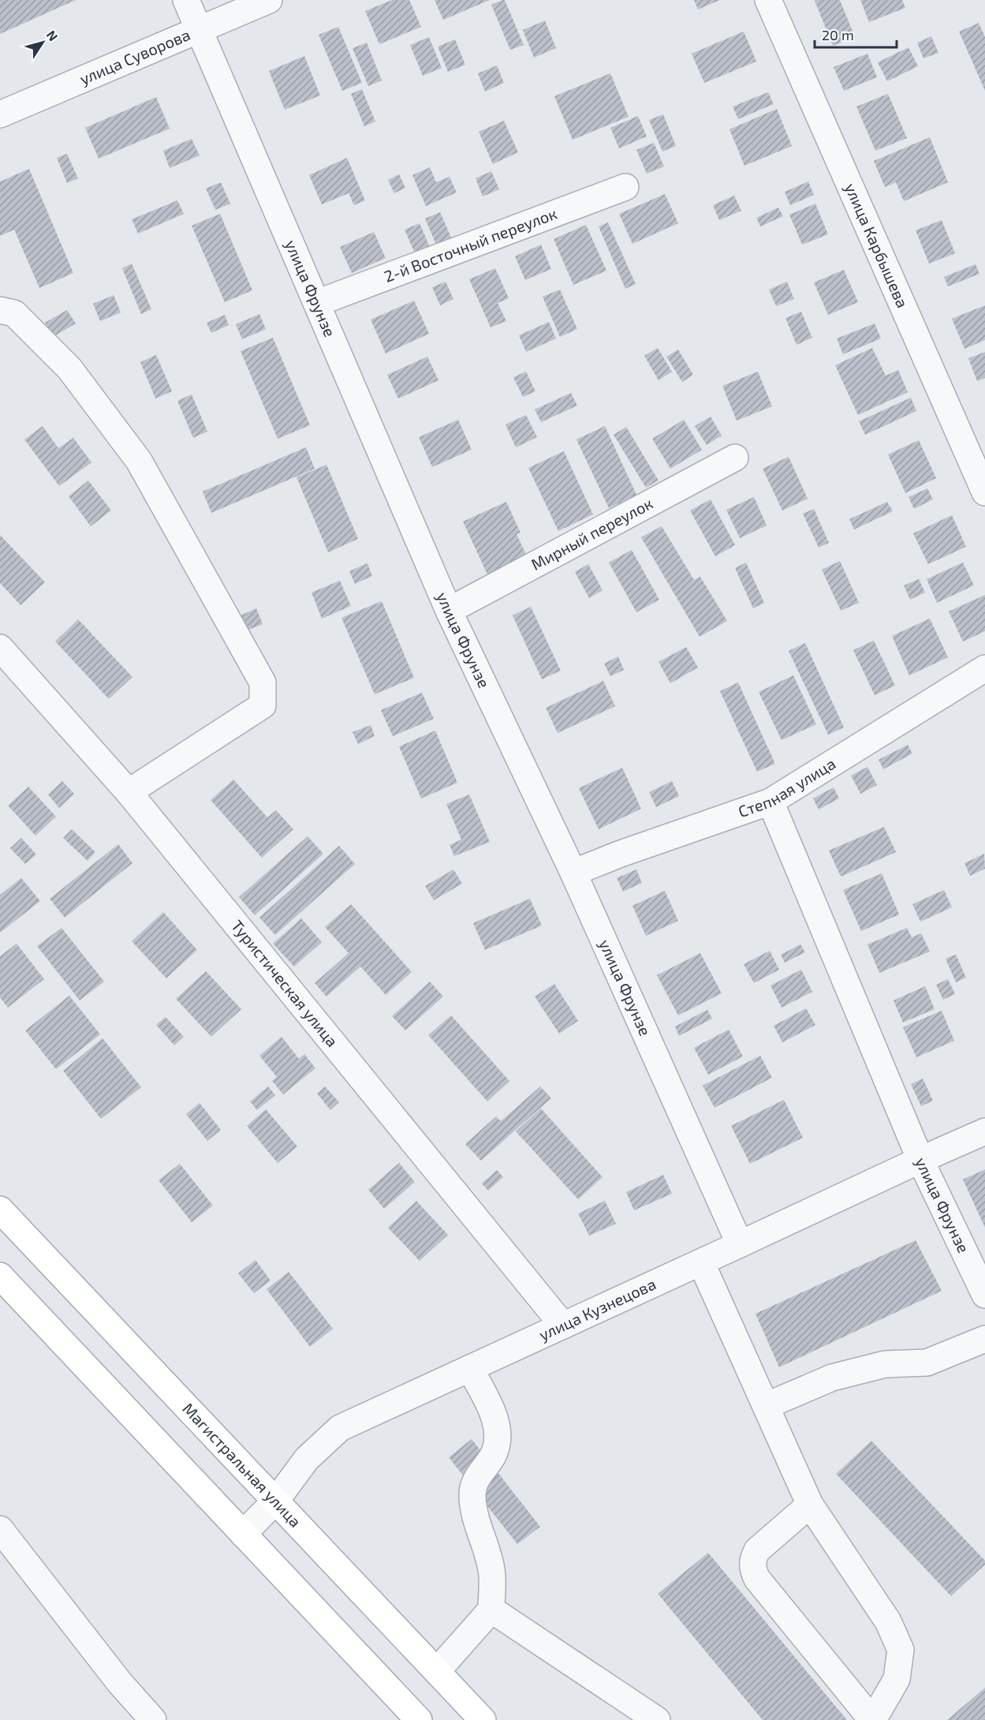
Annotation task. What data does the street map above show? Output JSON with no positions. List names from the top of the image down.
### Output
{
  "streets": {
    "main road": ["Магистральная улица"],
    "street": [
      "улица Суворова",
      "2-й Восточный переулок",
      "улица Карбышева",
      "улица Фрунзе",
      "Мирный переулок",
      "Степная улица",
      "Туристическая улица",
      "улица Кузнецова"
    ]
  },
  "crossings": [
    ["улица Суворова", "улица Фрунзе"],
    ["2-й Восточный переулок", "улица Фрунзе"],
    ["улица Фрунзе", "Мирный переулок"],
    ["улица Фрунзе", "Степная улица"],
    ["улица Фрунзе", "улица Кузнецова"],
    ["Туристическая улица", "улица Кузнецова"],
    ["улица Кузнецова", "Магистральная улица"]
  ],
  "scale_bar": "20 m",
  "north": "top right"
}
